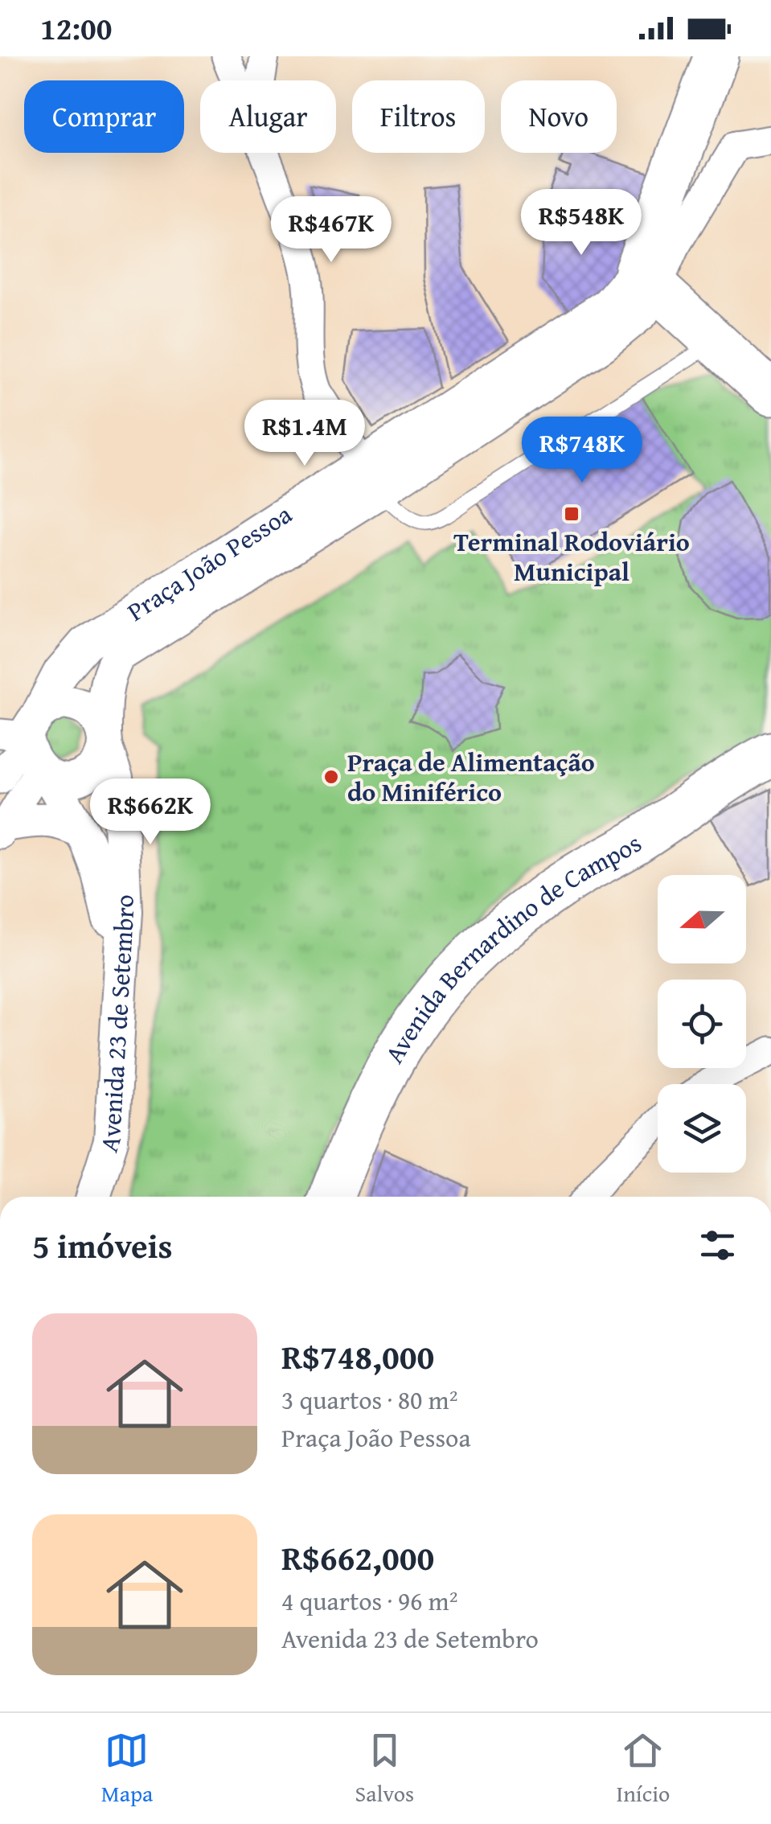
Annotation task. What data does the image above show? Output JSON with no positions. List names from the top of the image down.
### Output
{
  "streets": {
    "main road": ["Avenida Bernardino de Campos"],
    "street": ["Praça João Pessoa", "Avenida 23 de Setembro"]
  },
  "crossings": [
    ["Praça João Pessoa", "Avenida 23 de Setembro"]
  ],
  "places": {
    "transit": ["Terminal Rodoviário Municipal"],
    "other": ["Praça de Alimentação do Miniférico"]
  },
  "north": "left",
  "page": {
    "status": "12:00",
    "chip": [
      "Comprar",
      "Alugar",
      "Filtros",
      "Novo"
    ],
    "price": [
      "R$548K",
      "R$467K",
      "R$1.4M",
      "R$748K",
      "R$662K"
    ],
    "heading": "5 imóveis",
    "list": [
      {
        "name": "R$748,000",
        "note": "3 quartos · 80 m² · Praça João Pessoa"
      },
      {
        "name": "R$662,000",
        "note": "4 quartos · 96 m² · Avenida 23 de Setembro"
      }
    ],
    "tabs": ["Mapa", "Salvos", "Início"]
  }
}
